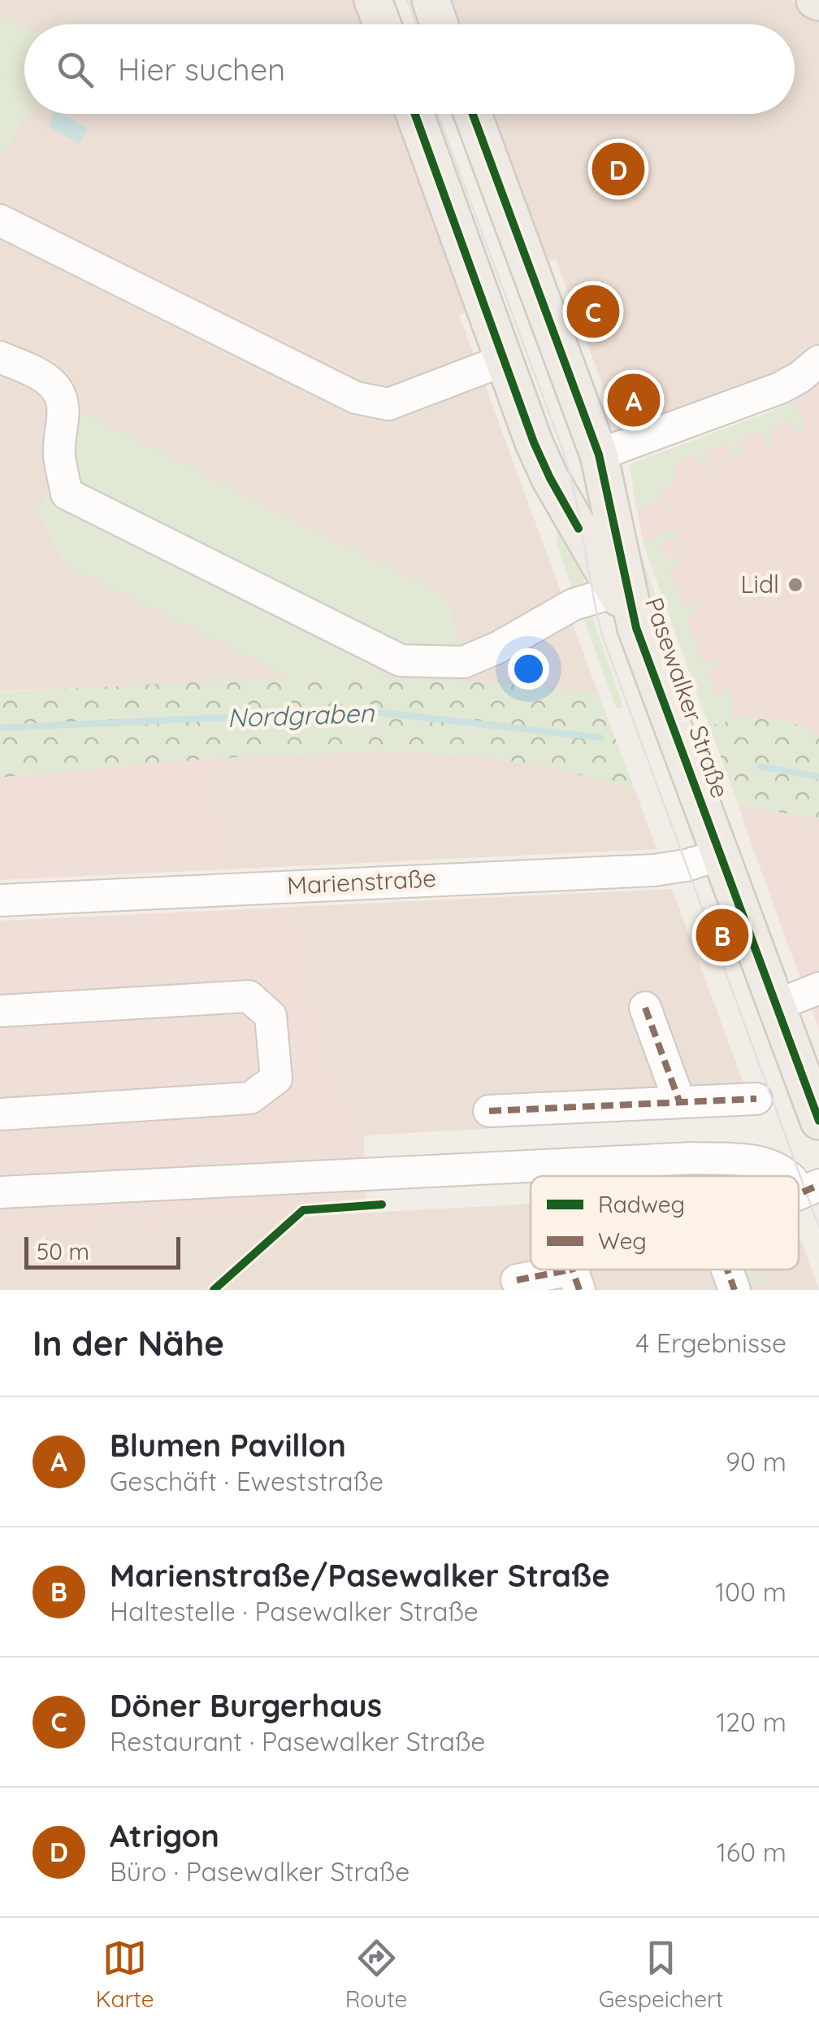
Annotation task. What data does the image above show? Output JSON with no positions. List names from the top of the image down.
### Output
{
  "streets": {
    "main road": ["Pasewalker Straße"],
    "street": ["Marienstraße"]
  },
  "crossings": [
    ["Pasewalker Straße", "Marienstraße"]
  ],
  "water": ["Nordgraben"],
  "places": ["Lidl"],
  "legend": ["Radweg", "Weg"],
  "scale_bar": "50 m",
  "page": {
    "search": "Hier suchen",
    "pins": [
      "D",
      "C",
      "A",
      "B"
    ],
    "scale": "50 m",
    "heading": ["In der Nähe", "4 Ergebnisse"],
    "list": [
      {
        "mark": "A",
        "name": "Blumen Pavillon",
        "note": "Geschäft · Eweststraße",
        "value": "90 m"
      },
      {
        "mark": "B",
        "name": "Marienstraße/Pasewalker Straße",
        "note": "Haltestelle · Pasewalker Straße",
        "value": "100 m"
      },
      {
        "mark": "C",
        "name": "Döner Burgerhaus",
        "note": "Restaurant · Pasewalker Straße",
        "value": "120 m"
      },
      {
        "mark": "D",
        "name": "Atrigon",
        "note": "Büro · Pasewalker Straße",
        "value": "160 m"
      }
    ],
    "nav": ["Karte", "Route", "Gespeichert"]
  }
}
